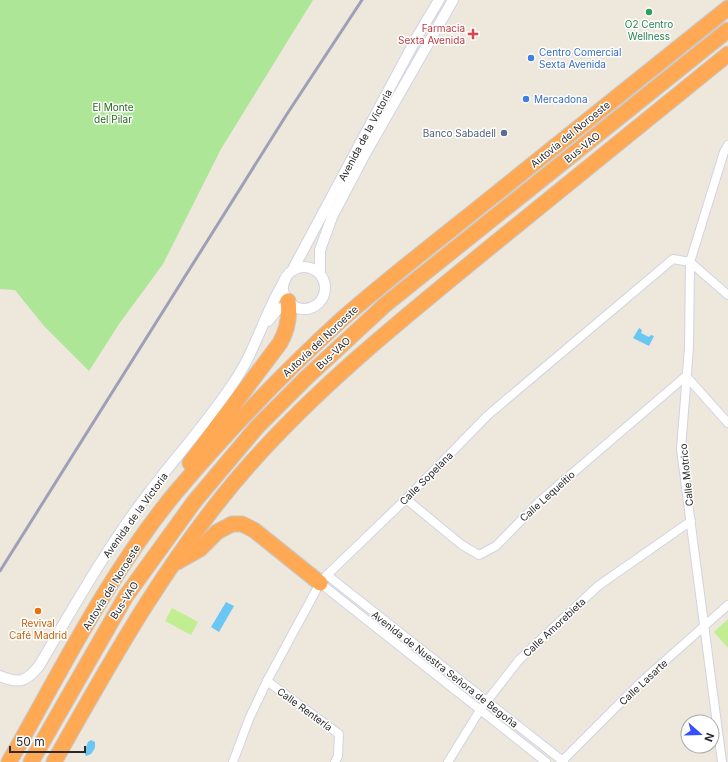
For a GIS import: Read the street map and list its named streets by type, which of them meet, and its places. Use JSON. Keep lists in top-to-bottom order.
{
  "streets": {
    "highway": ["Autovía del Noroeste", "Bus-VAO"],
    "street": [
      "Avenida de la Victoria",
      "Calle Motrico",
      "Calle Sopelana",
      "Calle Lequeitio",
      "Calle Amorebieta",
      "Avenida de Nuestra Señora de Begoña",
      "Calle Lasarte",
      "Calle Rentería"
    ]
  },
  "crossings": [
    ["Calle Motrico", "Calle Sopelana"],
    ["Calle Motrico", "Calle Lequeitio"],
    ["Calle Motrico", "Calle Amorebieta"],
    ["Calle Motrico", "Calle Lasarte"],
    ["Calle Sopelana", "Calle Lequeitio"],
    ["Calle Sopelana", "Avenida de Nuestra Señora de Begoña"],
    ["Calle Sopelana", "Calle Rentería"],
    ["Calle Amorebieta", "Avenida de Nuestra Señora de Begoña"],
    ["Avenida de Nuestra Señora de Begoña", "Calle Lasarte"]
  ],
  "parks": ["El Monte del Pilar"],
  "places": {
    "other": [
      "O2 Centro Wellness",
      "Centro Comercial Sexta Avenida",
      "Mercadona",
      "Banco Sabadell",
      "Revival Café Madrid"
    ],
    "health": ["Farmacia Sexta Avenida"]
  },
  "scale_bar": "50 m",
  "north": "right"
}
